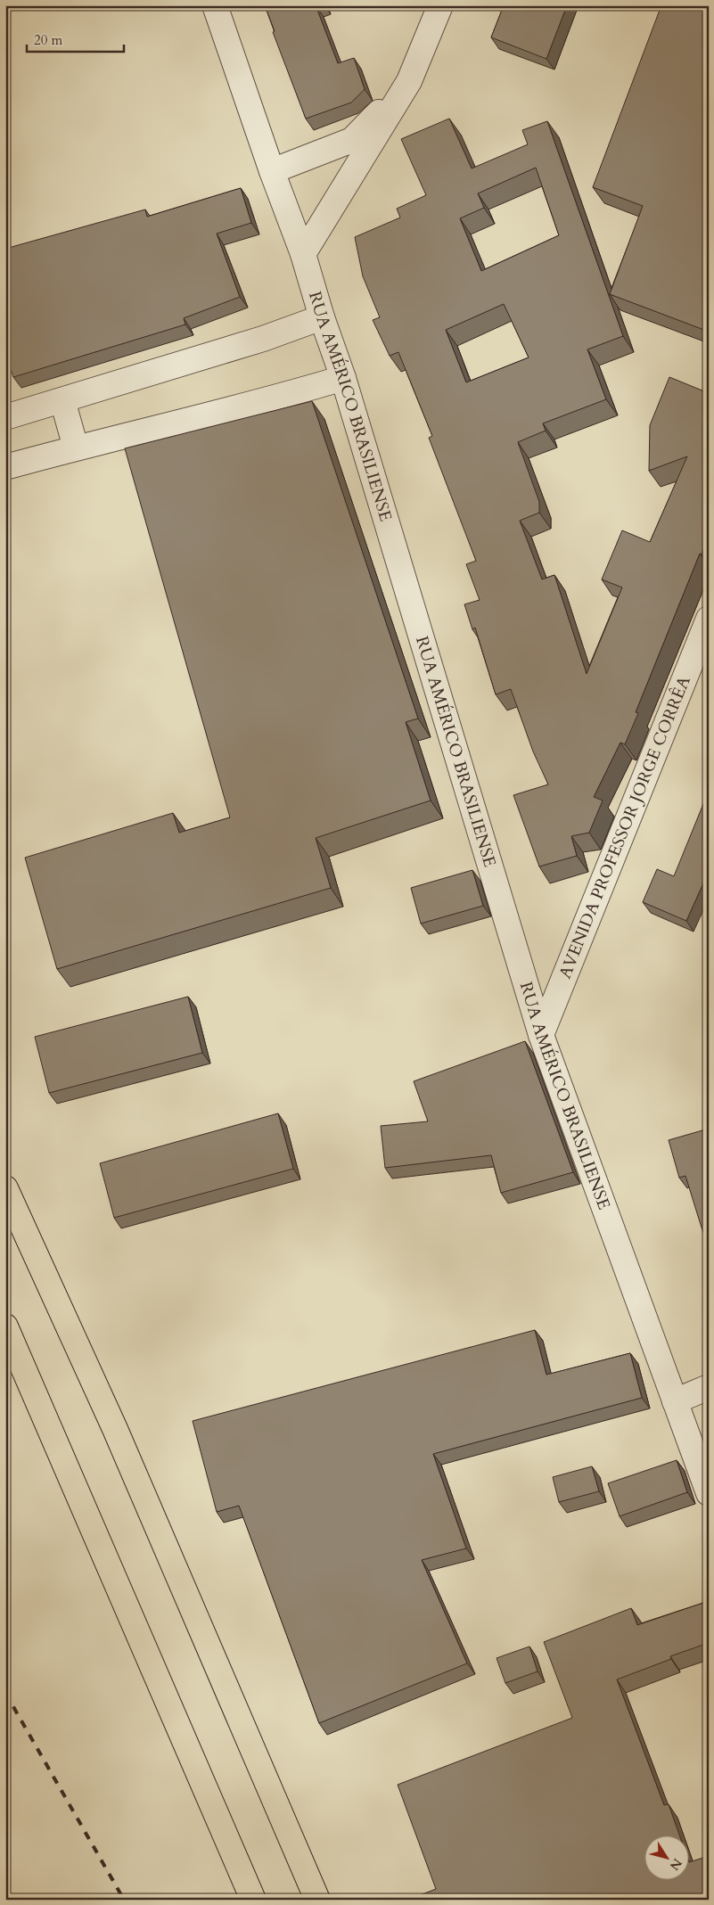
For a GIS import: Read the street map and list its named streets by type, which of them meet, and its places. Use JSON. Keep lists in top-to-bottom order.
{
  "streets": {
    "street": ["RUA AMÉRICO BRASILIENSE", "AVENIDA PROFESSOR JORGE CORRÊA"]
  },
  "crossings": [
    ["RUA AMÉRICO BRASILIENSE", "AVENIDA PROFESSOR JORGE CORRÊA"]
  ],
  "scale_bar": "20 m",
  "north": "bottom right"
}
